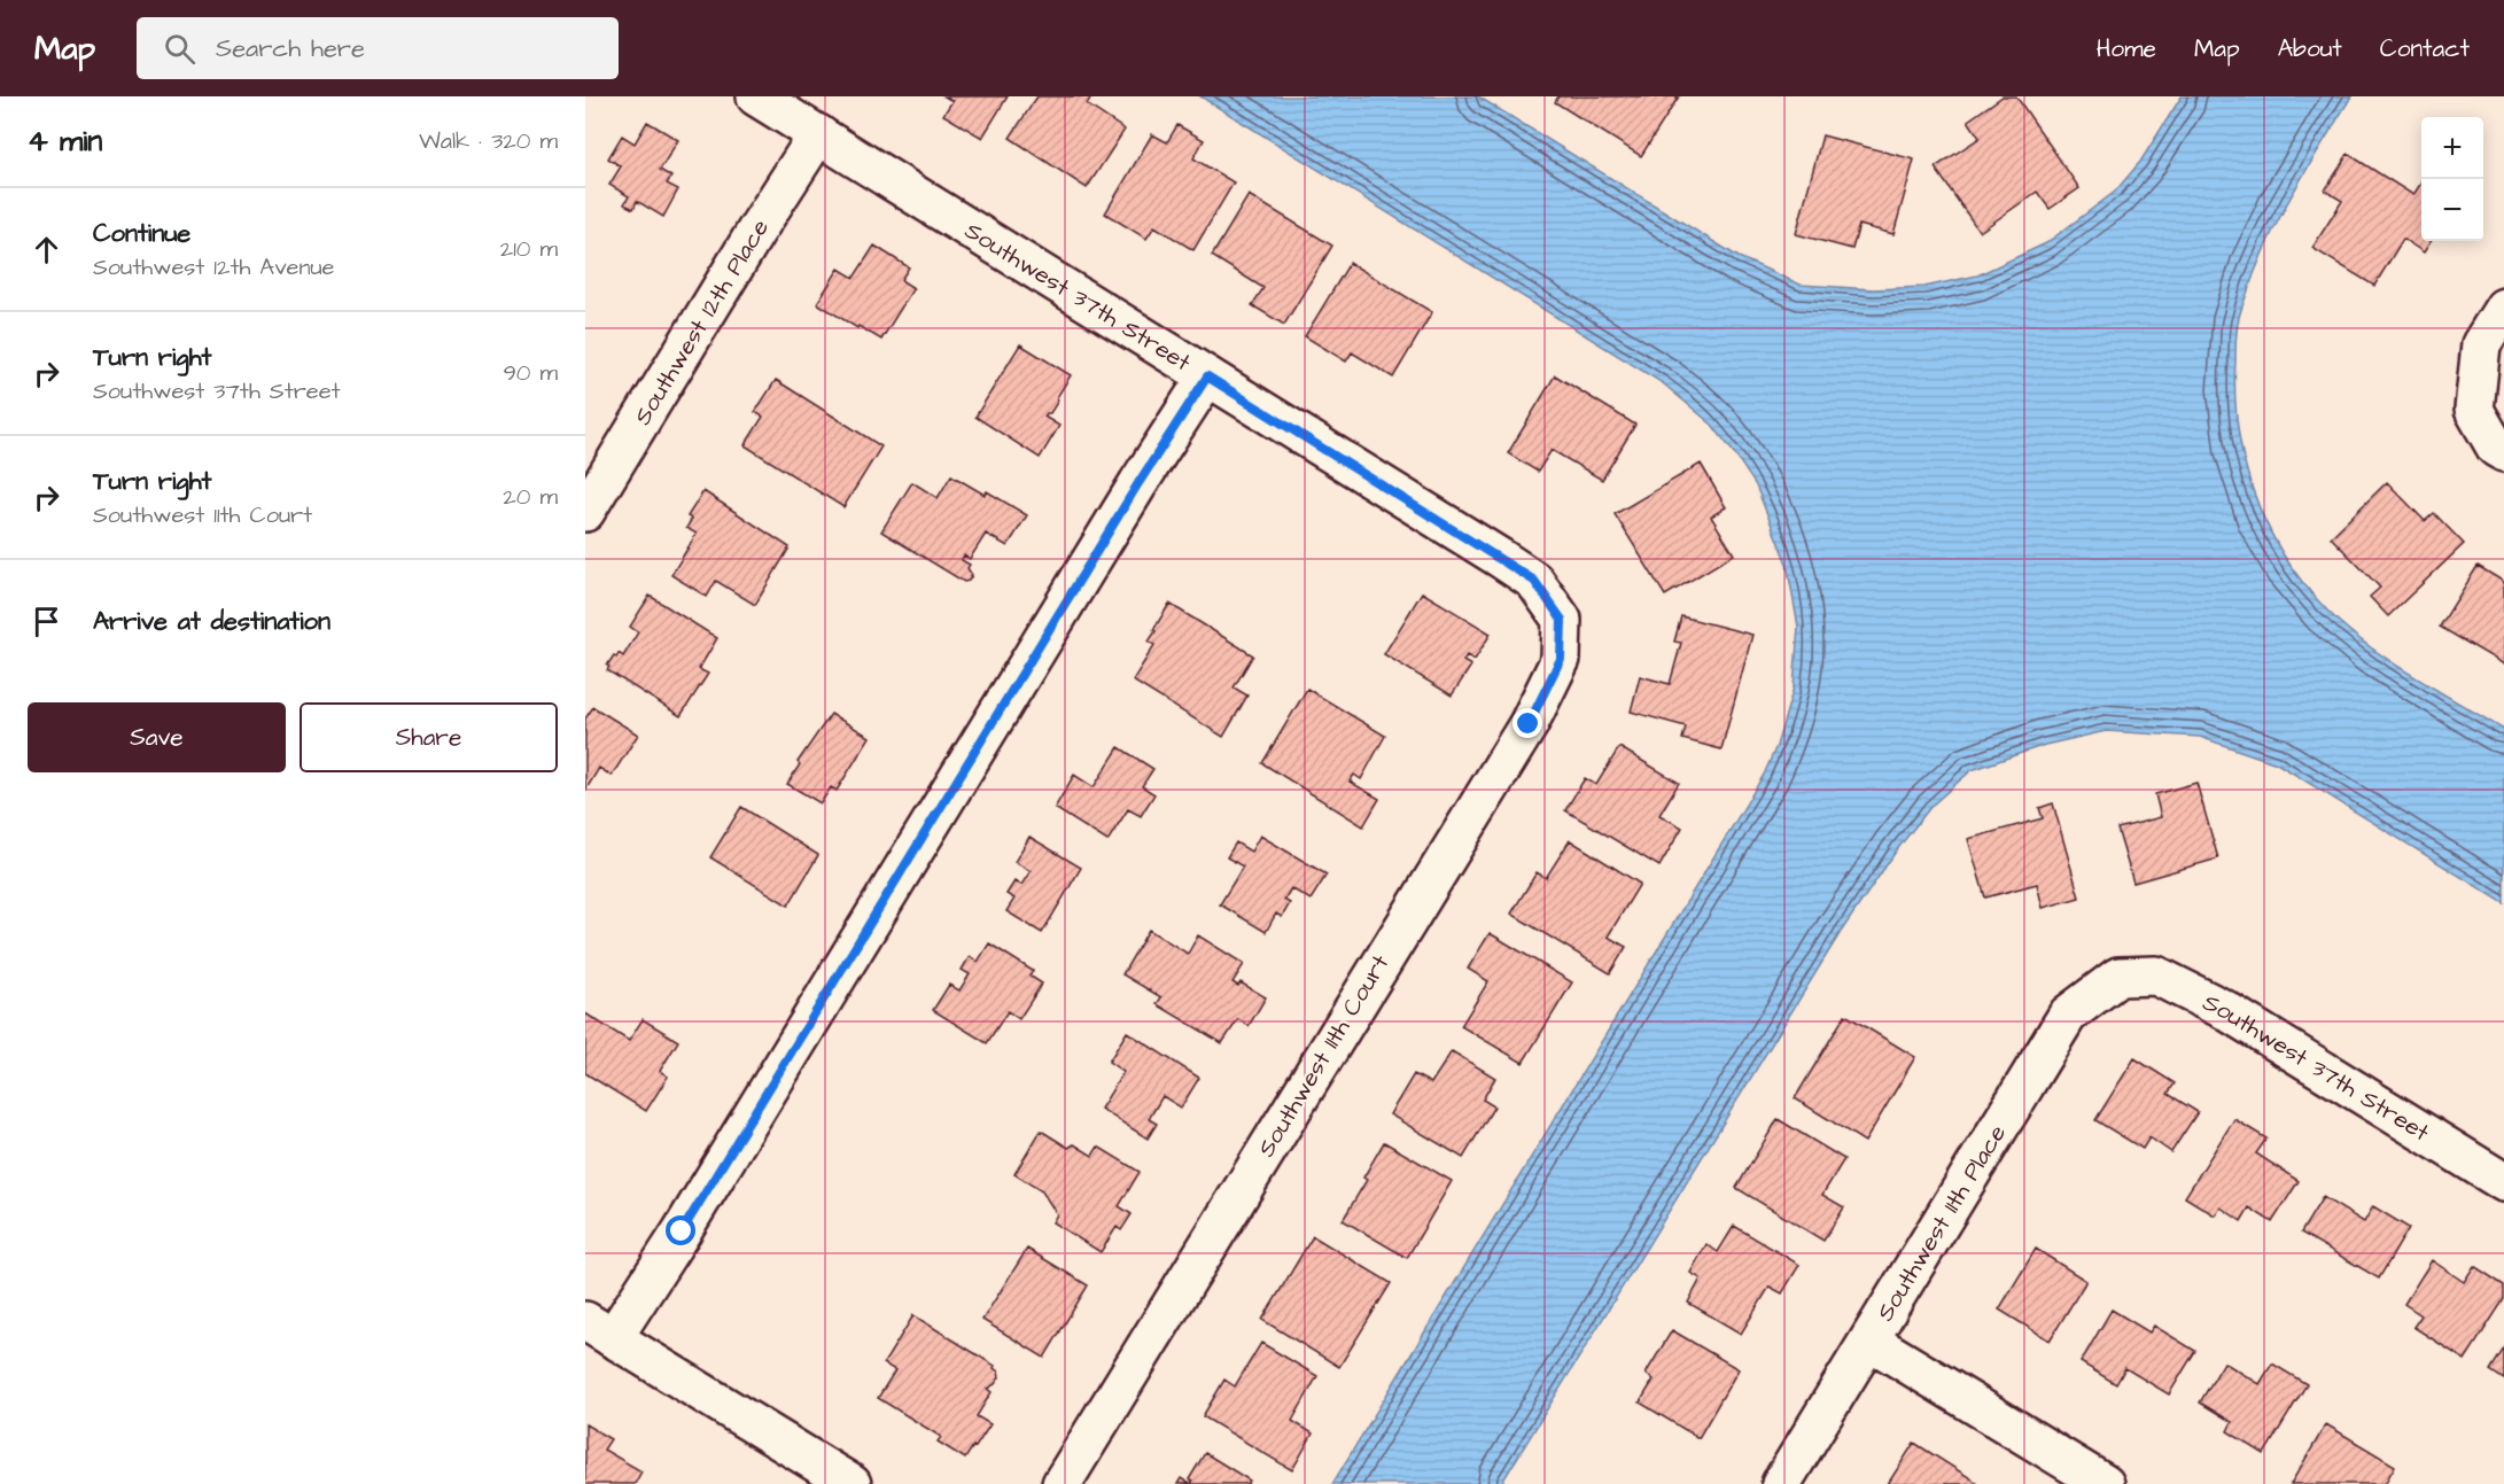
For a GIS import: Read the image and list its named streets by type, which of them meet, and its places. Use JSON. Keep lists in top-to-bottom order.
{
  "streets": {
    "street": [
      "Southwest 37th Street",
      "Southwest 12th Place",
      "Southwest 11th Court",
      "Southwest 11th Place"
    ]
  },
  "crossings": [
    ["Southwest 37th Street", "Southwest 12th Place"],
    ["Southwest 37th Street", "Southwest 11th Court"],
    ["Southwest 37th Street", "Southwest 11th Place"]
  ],
  "page": {
    "header": "Map",
    "search": "Search here",
    "nav": [
      "Home",
      "Map",
      "About",
      "Contact"
    ],
    "heading": ["4 min", "Walk · 320 m"],
    "map_buttons": ["+", "−"],
    "list": [
      ["Continue", "Southwest 12th Avenue", "210 m"],
      ["Turn right", "Southwest 37th Street", "90 m"],
      ["Turn right", "Southwest 11th Court", "20 m"],
      "Arrive at destination"
    ],
    "buttons": ["Save", "Share"]
  }
}
